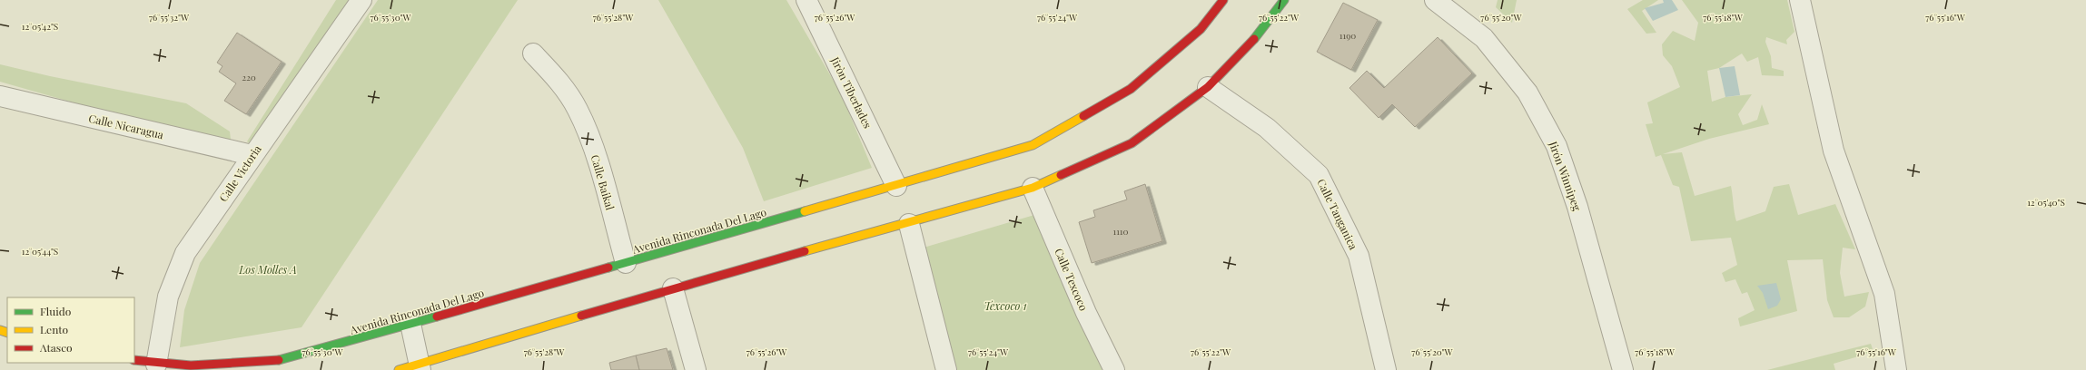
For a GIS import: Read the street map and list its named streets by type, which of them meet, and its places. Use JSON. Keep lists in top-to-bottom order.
{
  "streets": {
    "street": [
      "Jiròn Tiberlades",
      "Calle Nicaragua",
      "Calle Victoria",
      "Jirón Winnipeg",
      "Calle Baikal",
      "Calle Tanganica",
      "Avenida Rinconada Del Lago",
      "Calle Texcoco"
    ]
  },
  "crossings": [
    ["Jiròn Tiberlades", "Avenida Rinconada Del Lago"],
    ["Calle Nicaragua", "Calle Victoria"],
    ["Calle Victoria", "Avenida Rinconada Del Lago"],
    ["Calle Baikal", "Avenida Rinconada Del Lago"]
  ],
  "parks": ["Los Molles A", "Texcoco 1"],
  "house_numbers": ["1190", "220", "1110"],
  "legend": ["Fluido", "Lento", "Atasco"],
  "coordinates": [
    "76°55'32\"W",
    "76°55'30\"W",
    "76°55'28\"W",
    "76°55'26\"W",
    "76°55'24\"W",
    "76°55'22\"W",
    "76°55'20\"W",
    "76°55'18\"W",
    "76°55'16\"W",
    "12°05'42\"S",
    "12°05'40\"S",
    "12°05'44\"S"
  ]
}
